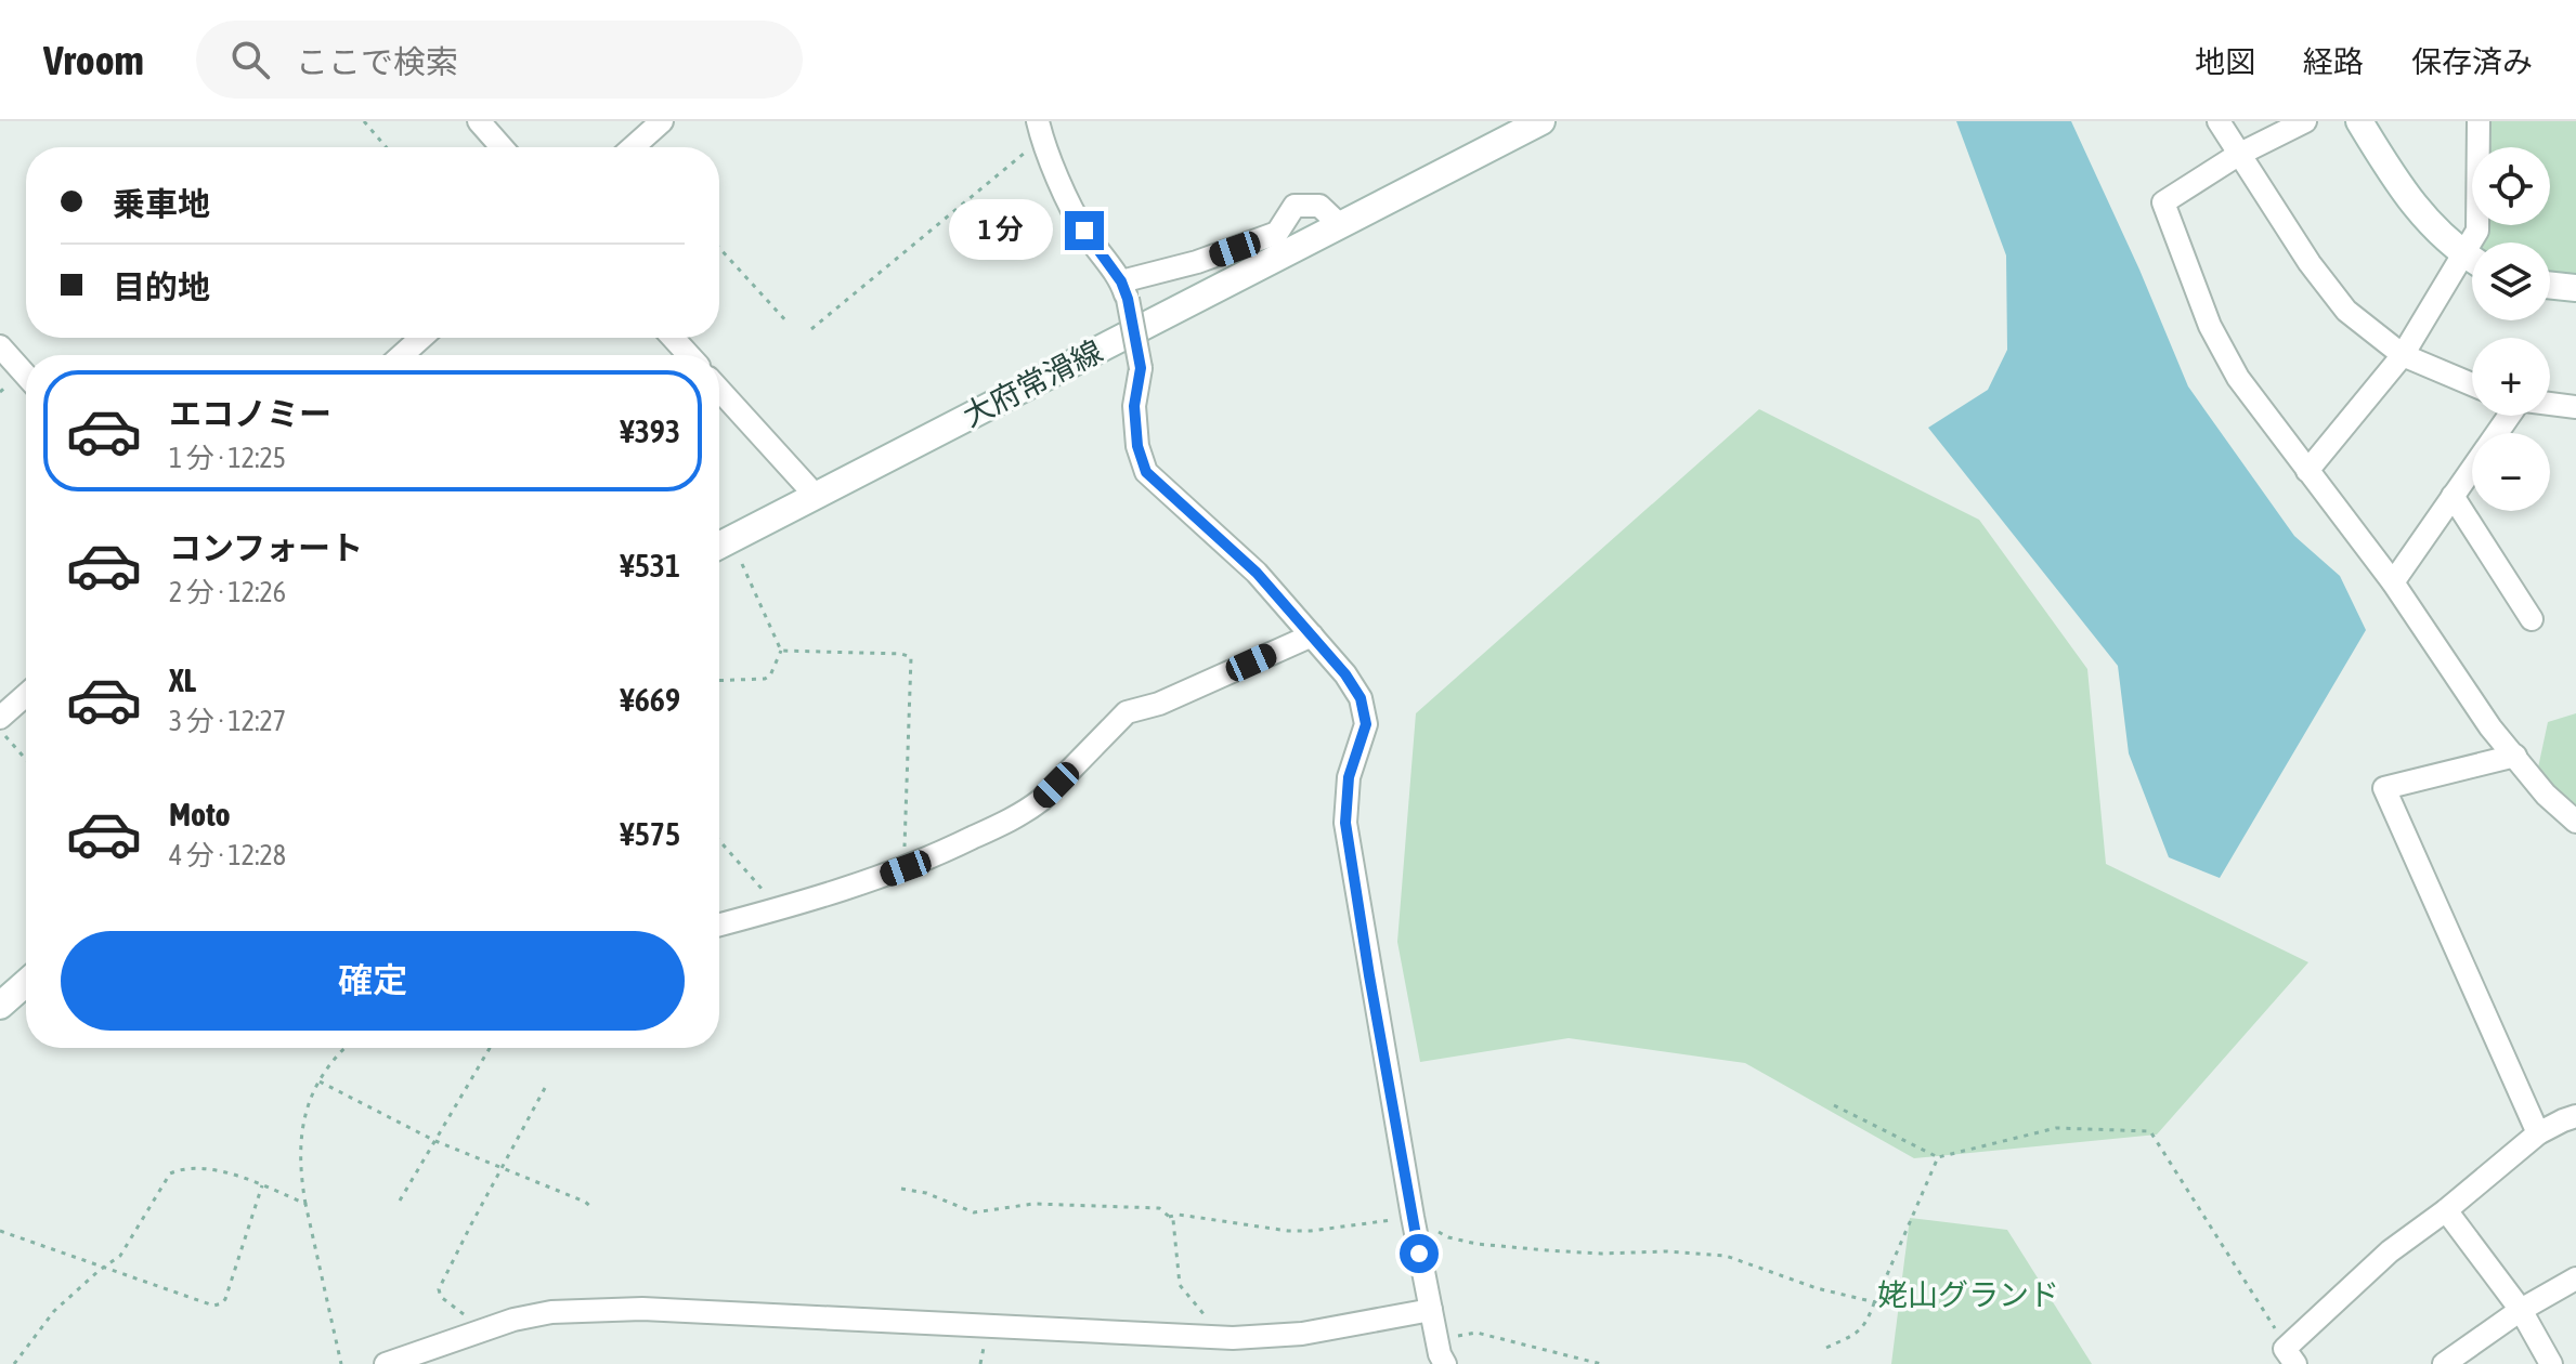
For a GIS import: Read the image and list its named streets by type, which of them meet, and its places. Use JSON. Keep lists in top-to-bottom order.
{
  "streets": {
    "main road": ["大府常滑線"]
  },
  "parks": ["姥山グランド"],
  "page": {
    "header": "Vroom",
    "search": "ここで検索",
    "nav": ["地図", "経路", "保存済み"],
    "map_buttons": ["+", "−"],
    "banner": ["乗車地", "目的地"],
    "bubble": "1 分",
    "list": [
      {
        "name": "エコノミー",
        "note": "1 分 · 12:25",
        "value": "¥393"
      },
      {
        "name": "コンフォート",
        "note": "2 分 · 12:26",
        "value": "¥531"
      },
      {
        "name": "XL",
        "note": "3 分 · 12:27",
        "value": "¥669"
      },
      {
        "name": "Moto",
        "note": "4 分 · 12:28",
        "value": "¥575"
      }
    ],
    "buttons": "確定"
  }
}
